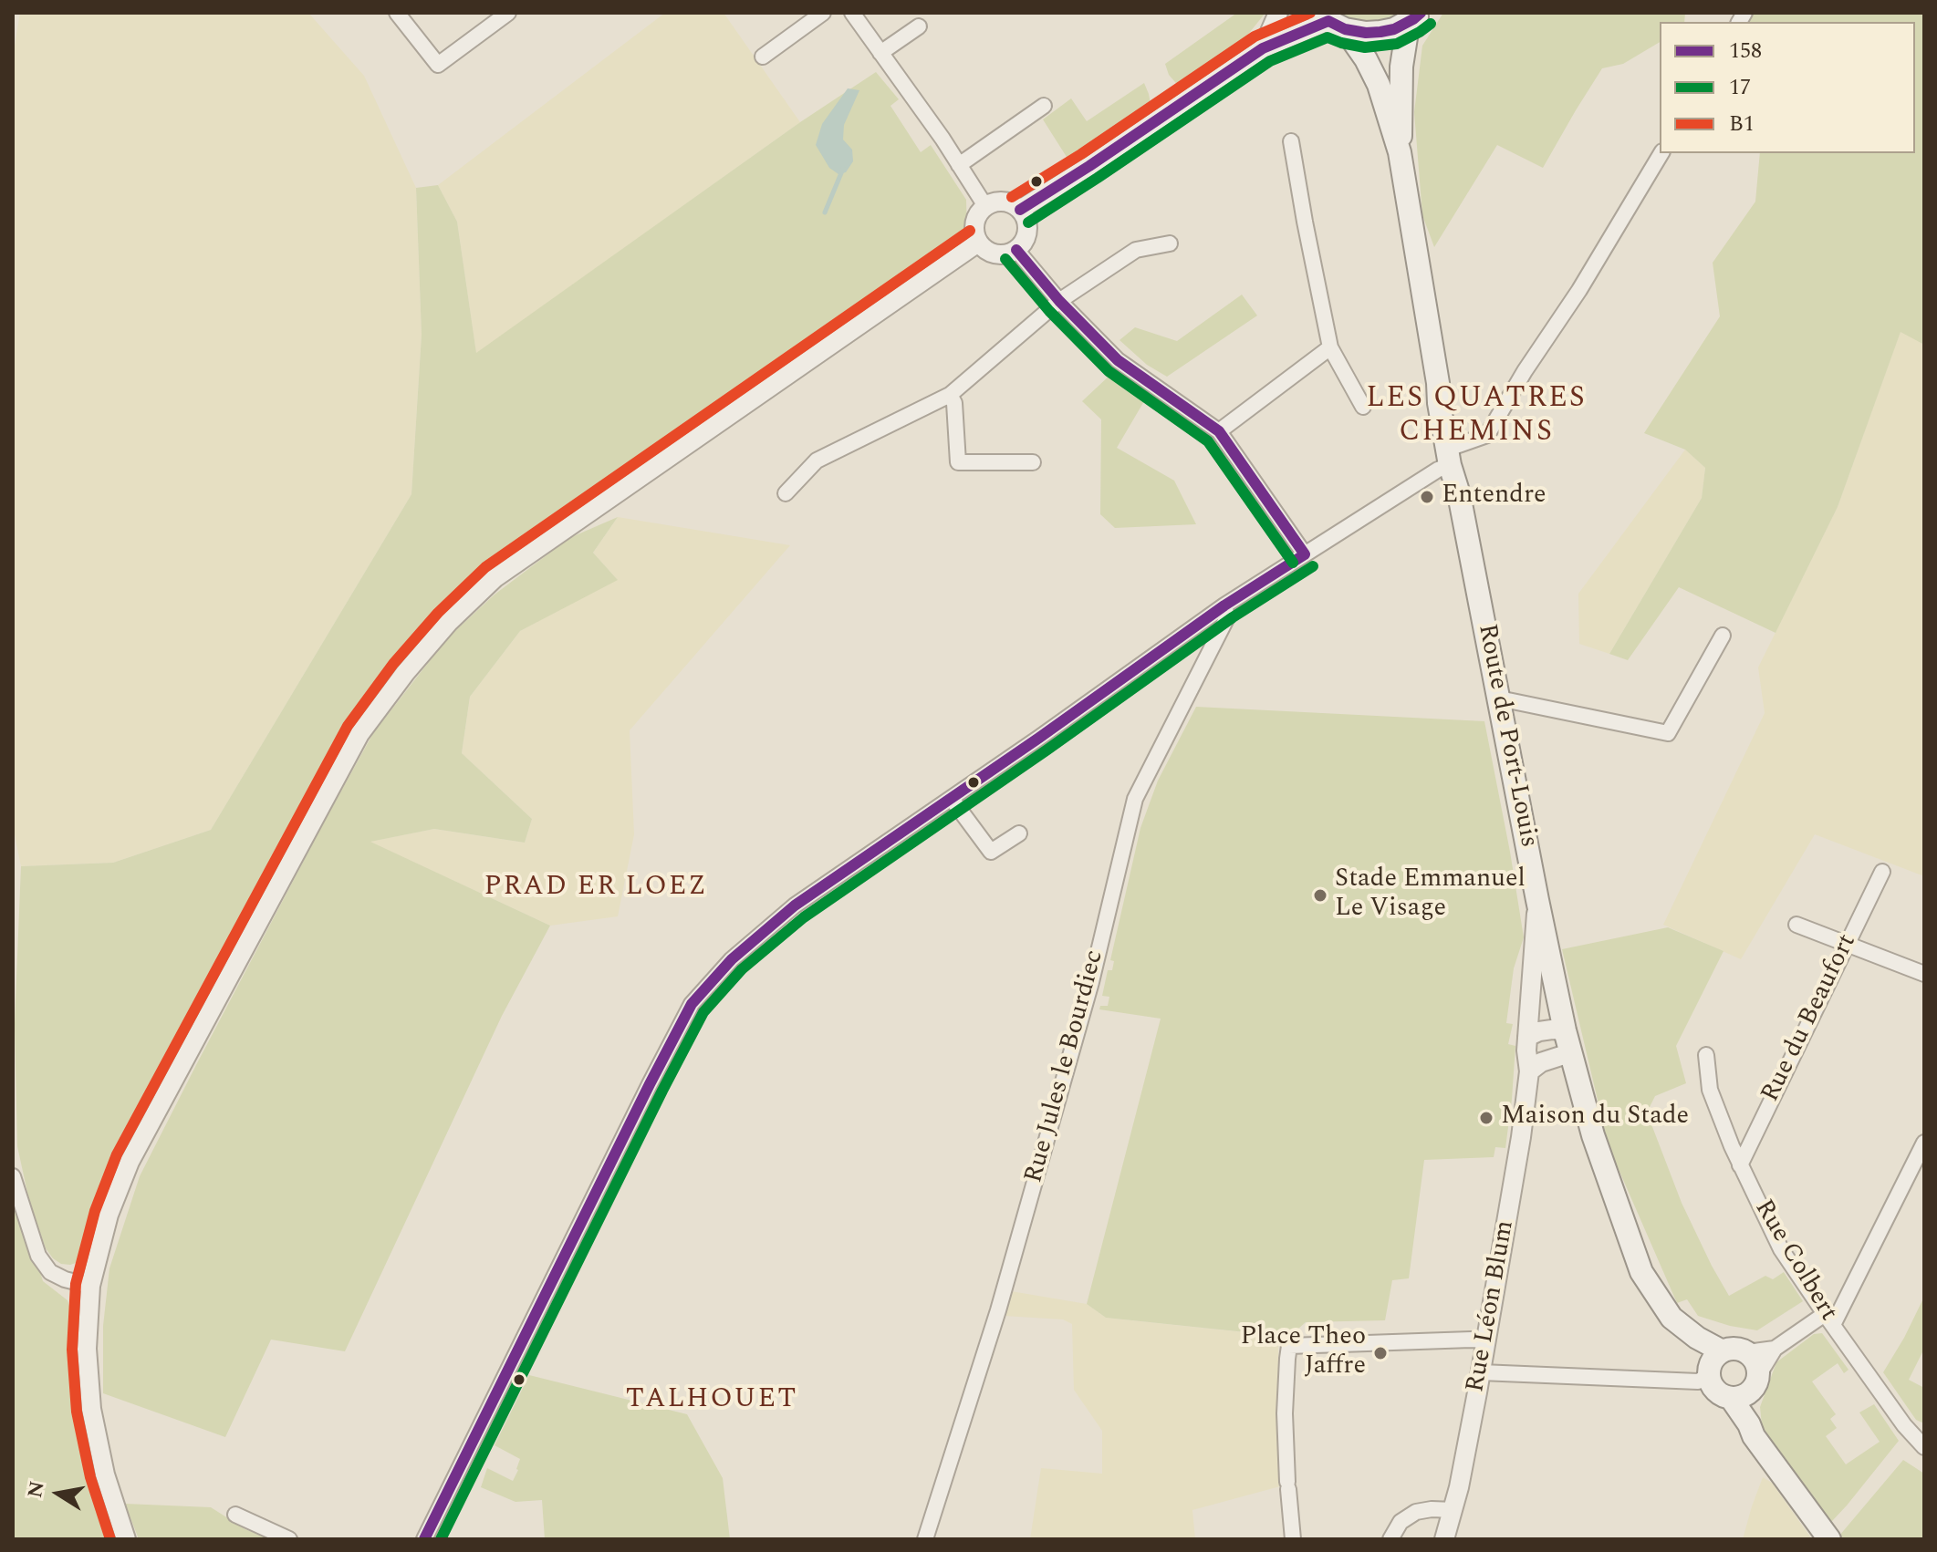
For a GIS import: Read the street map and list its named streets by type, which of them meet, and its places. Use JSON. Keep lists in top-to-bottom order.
{
  "streets": {
    "main road": ["Route de Port-Louis"],
    "street": [
      "Rue du Beaufort",
      "Rue Jules le Bourdiec",
      "Rue Colbert",
      "Rue Léon Blum"
    ]
  },
  "crossings": [
    ["Route de Port-Louis", "Rue Léon Blum"],
    ["Rue du Beaufort", "Rue Colbert"]
  ],
  "districts": ["LES QUATRES CHEMINS", "PRAD ER LOEZ", "TALHOUET"],
  "places": [
    "Entendre",
    "Stade Emmanuel Le Visage",
    "Maison du Stade",
    "Place Theo Jaffre"
  ],
  "lines": ["transit line 158", "transit line B1", "transit line 17"],
  "legend": ["158", "17", "B1"],
  "north": "left"
}
